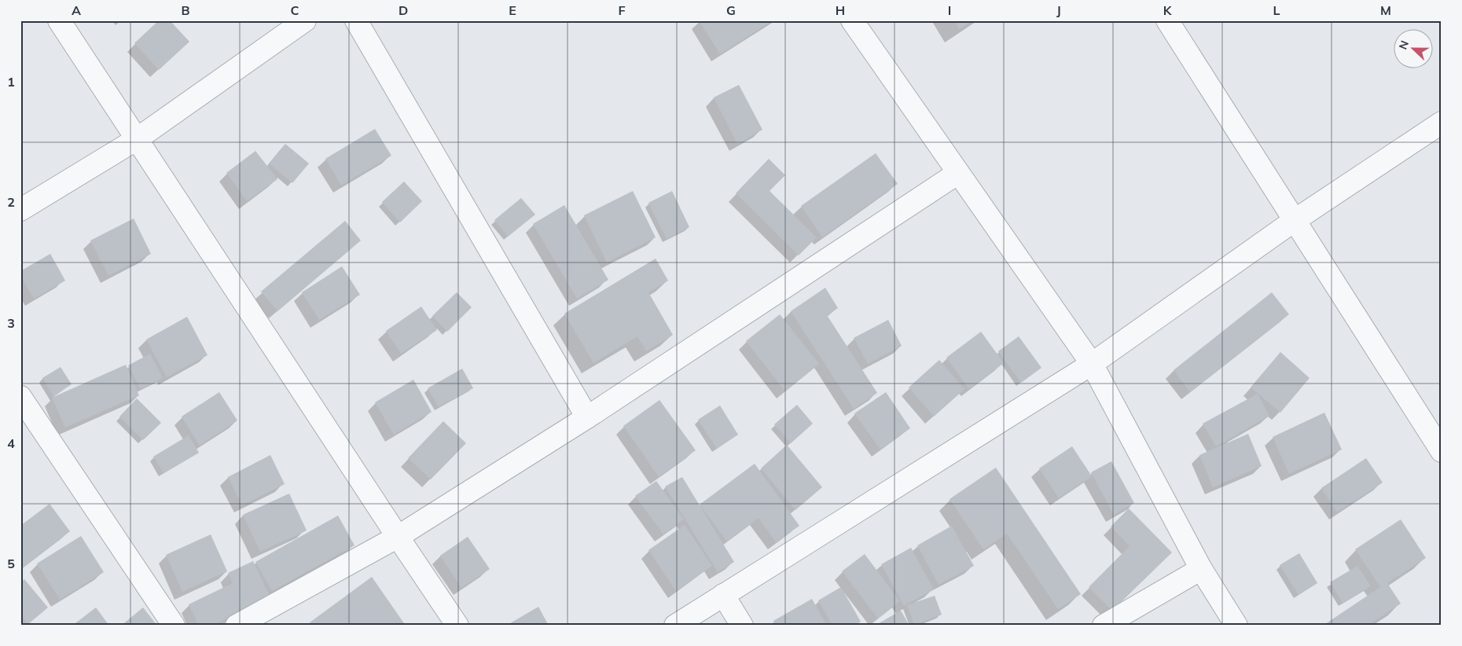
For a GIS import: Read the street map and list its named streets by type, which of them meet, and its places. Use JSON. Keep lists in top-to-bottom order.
{
  "north": "left",
  "grid": {
    "columns": [
      "A",
      "B",
      "C",
      "D",
      "E",
      "F",
      "G",
      "H",
      "I",
      "J",
      "K",
      "L",
      "M"
    ],
    "rows": [
      "1",
      "2",
      "3",
      "4",
      "5"
    ]
  }
}
